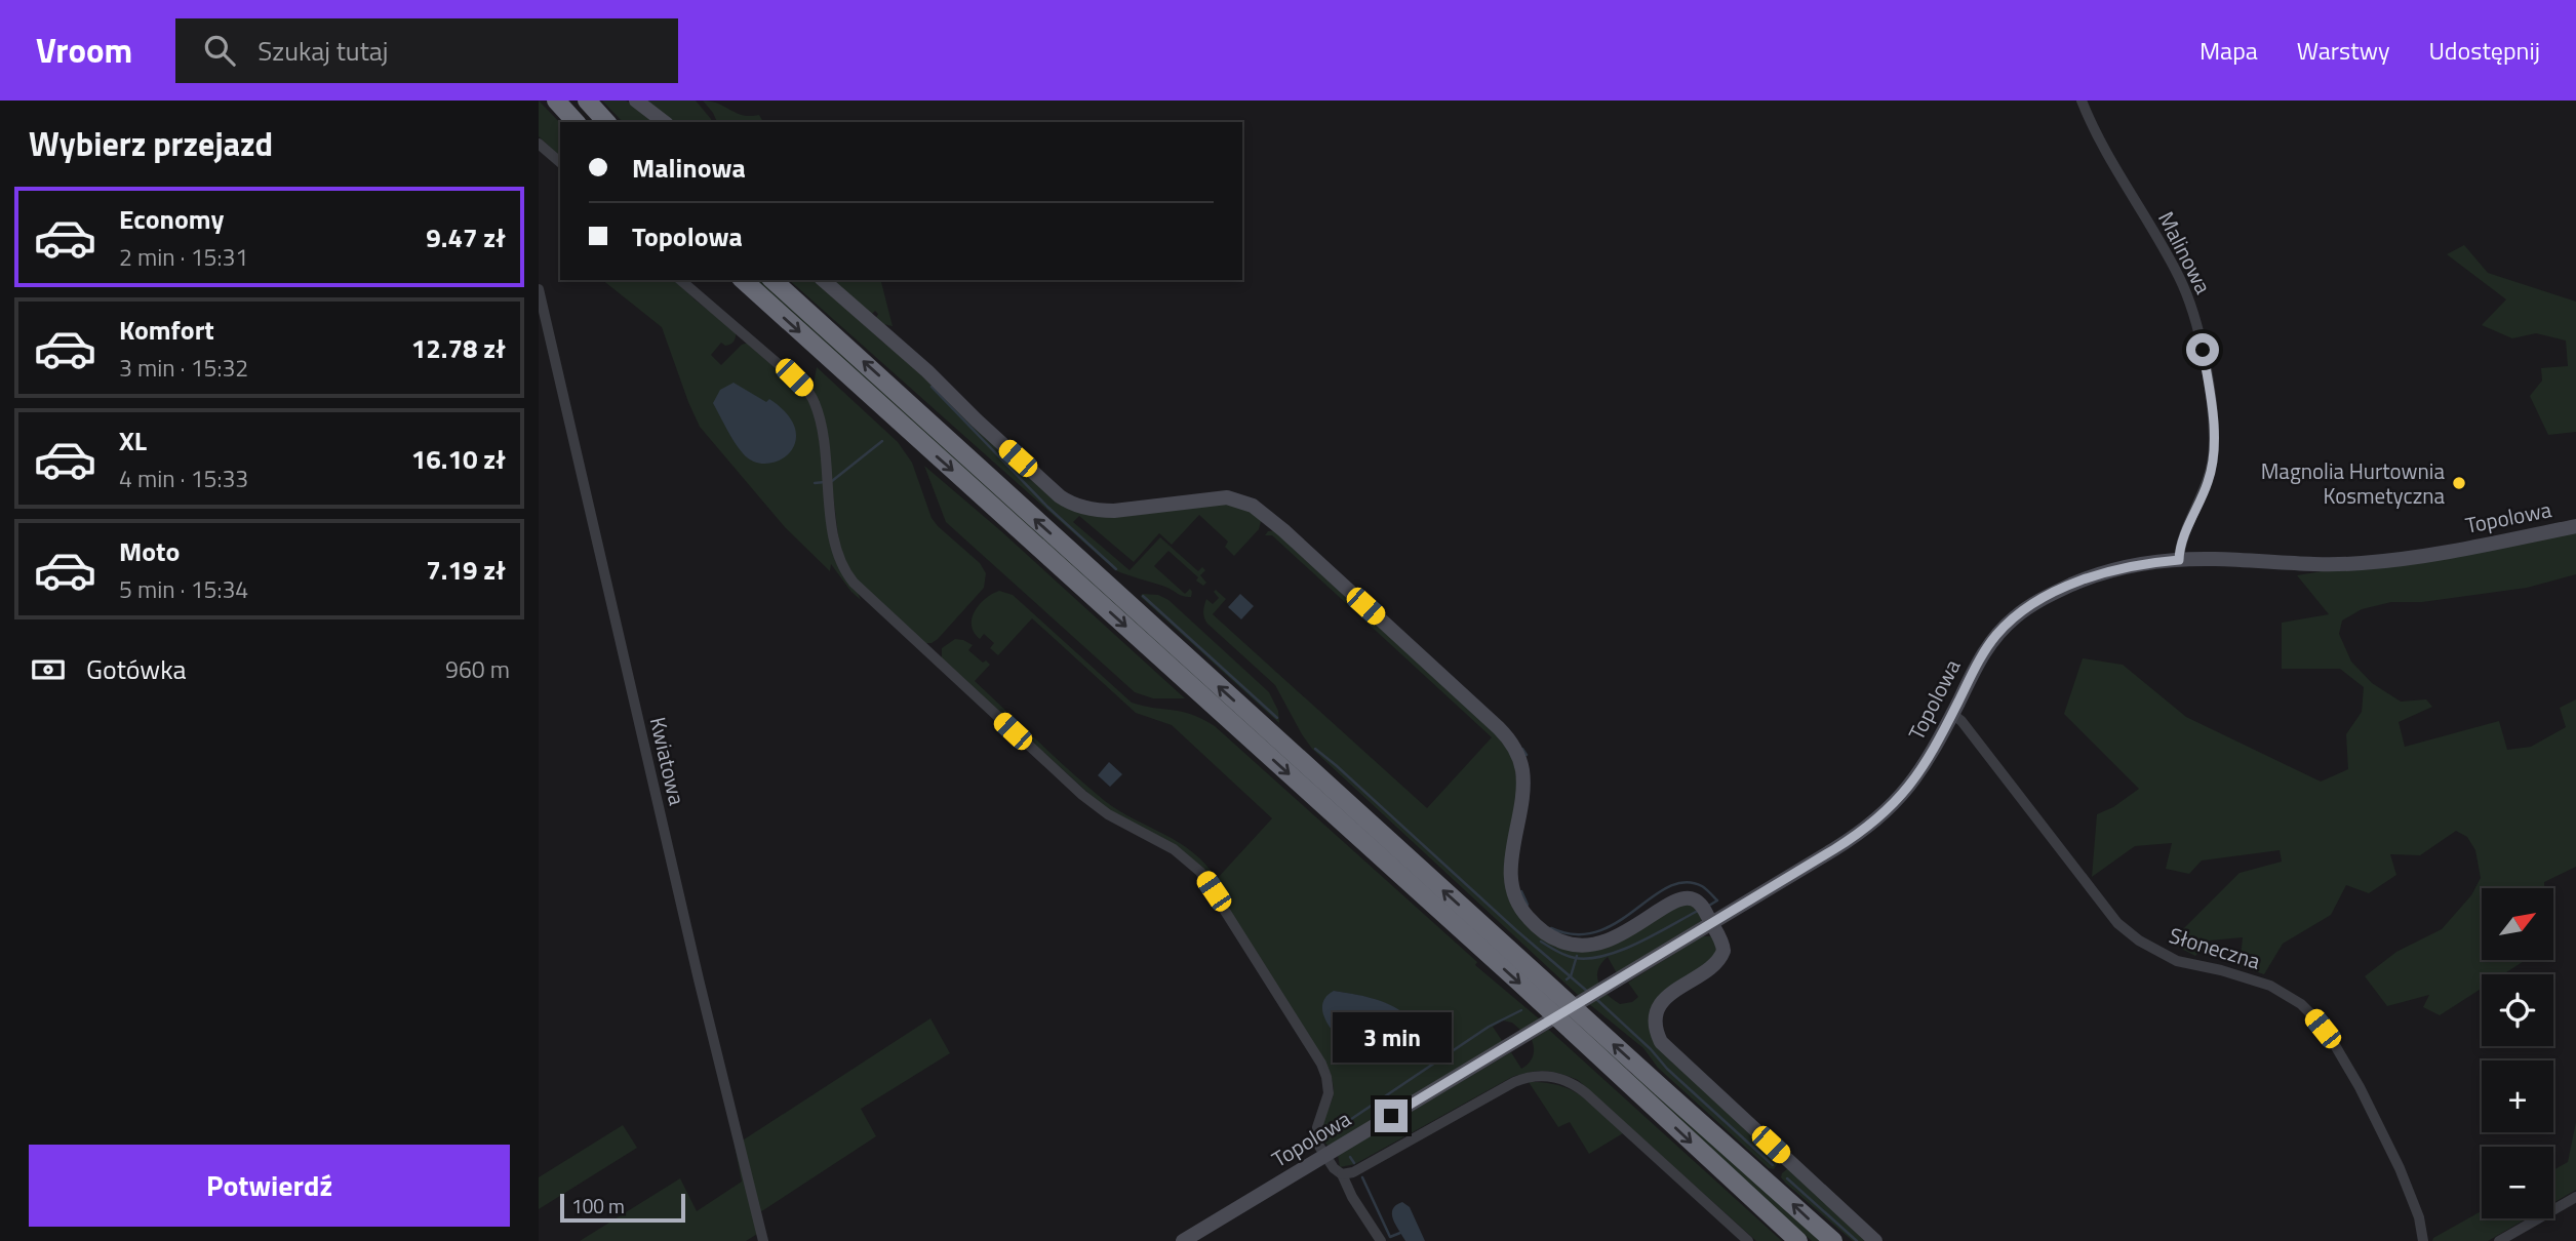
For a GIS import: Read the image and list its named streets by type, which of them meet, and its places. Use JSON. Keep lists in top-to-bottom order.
{
  "streets": {
    "street": [
      "Malinowa",
      "Topolowa",
      "Kwiatowa",
      "Słoneczna"
    ]
  },
  "crossings": [
    ["Malinowa", "Topolowa"],
    ["Topolowa", "Słoneczna"]
  ],
  "places": ["Magnolia Hurtownia Kosmetyczna"],
  "scale_bar": "100 m",
  "north": "top right",
  "page": {
    "header": "Vroom",
    "search": "Szukaj tutaj",
    "nav": ["Mapa", "Warstwy", "Udostępnij"],
    "heading": "Wybierz przejazd",
    "banner": ["Malinowa", "Topolowa"],
    "list": [
      {
        "name": "Economy",
        "note": "2 min · 15:31",
        "value": "9.47 zł"
      },
      {
        "name": "Komfort",
        "note": "3 min · 15:32",
        "value": "12.78 zł"
      },
      {
        "name": "XL",
        "note": "4 min · 15:33",
        "value": "16.10 zł"
      },
      {
        "name": "Moto",
        "note": "5 min · 15:34",
        "value": "7.19 zł"
      }
    ],
    "pay": ["Gotówka", "960 m"],
    "map_buttons": ["+", "−"],
    "bubble": "3 min",
    "buttons": "Potwierdź",
    "scale": "100 m"
  }
}
